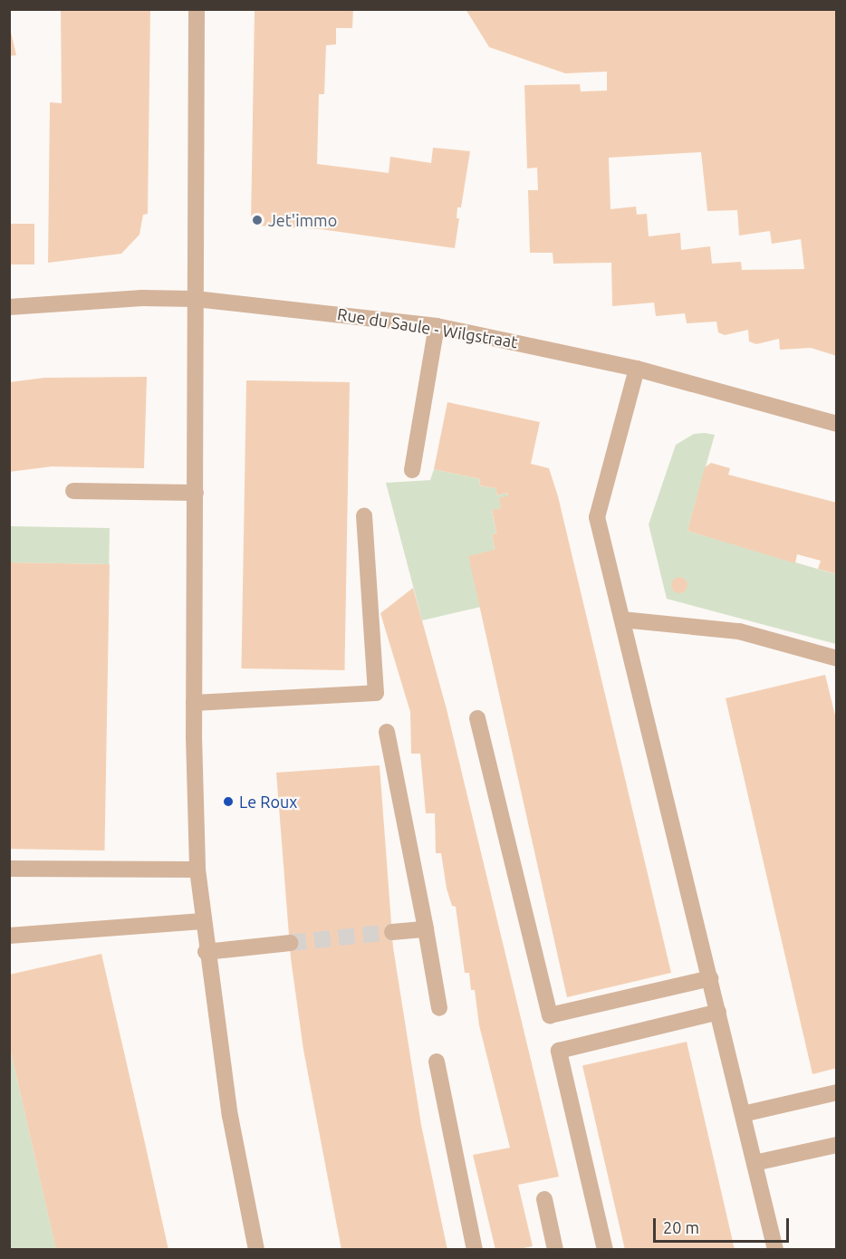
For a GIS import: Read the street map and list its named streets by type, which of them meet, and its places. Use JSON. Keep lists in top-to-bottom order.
{
  "streets": {
    "street": ["Rue du Saule - Wilgstraat"]
  },
  "places": ["Jet'immo", "Le Roux"],
  "scale_bar": "20 m"
}
